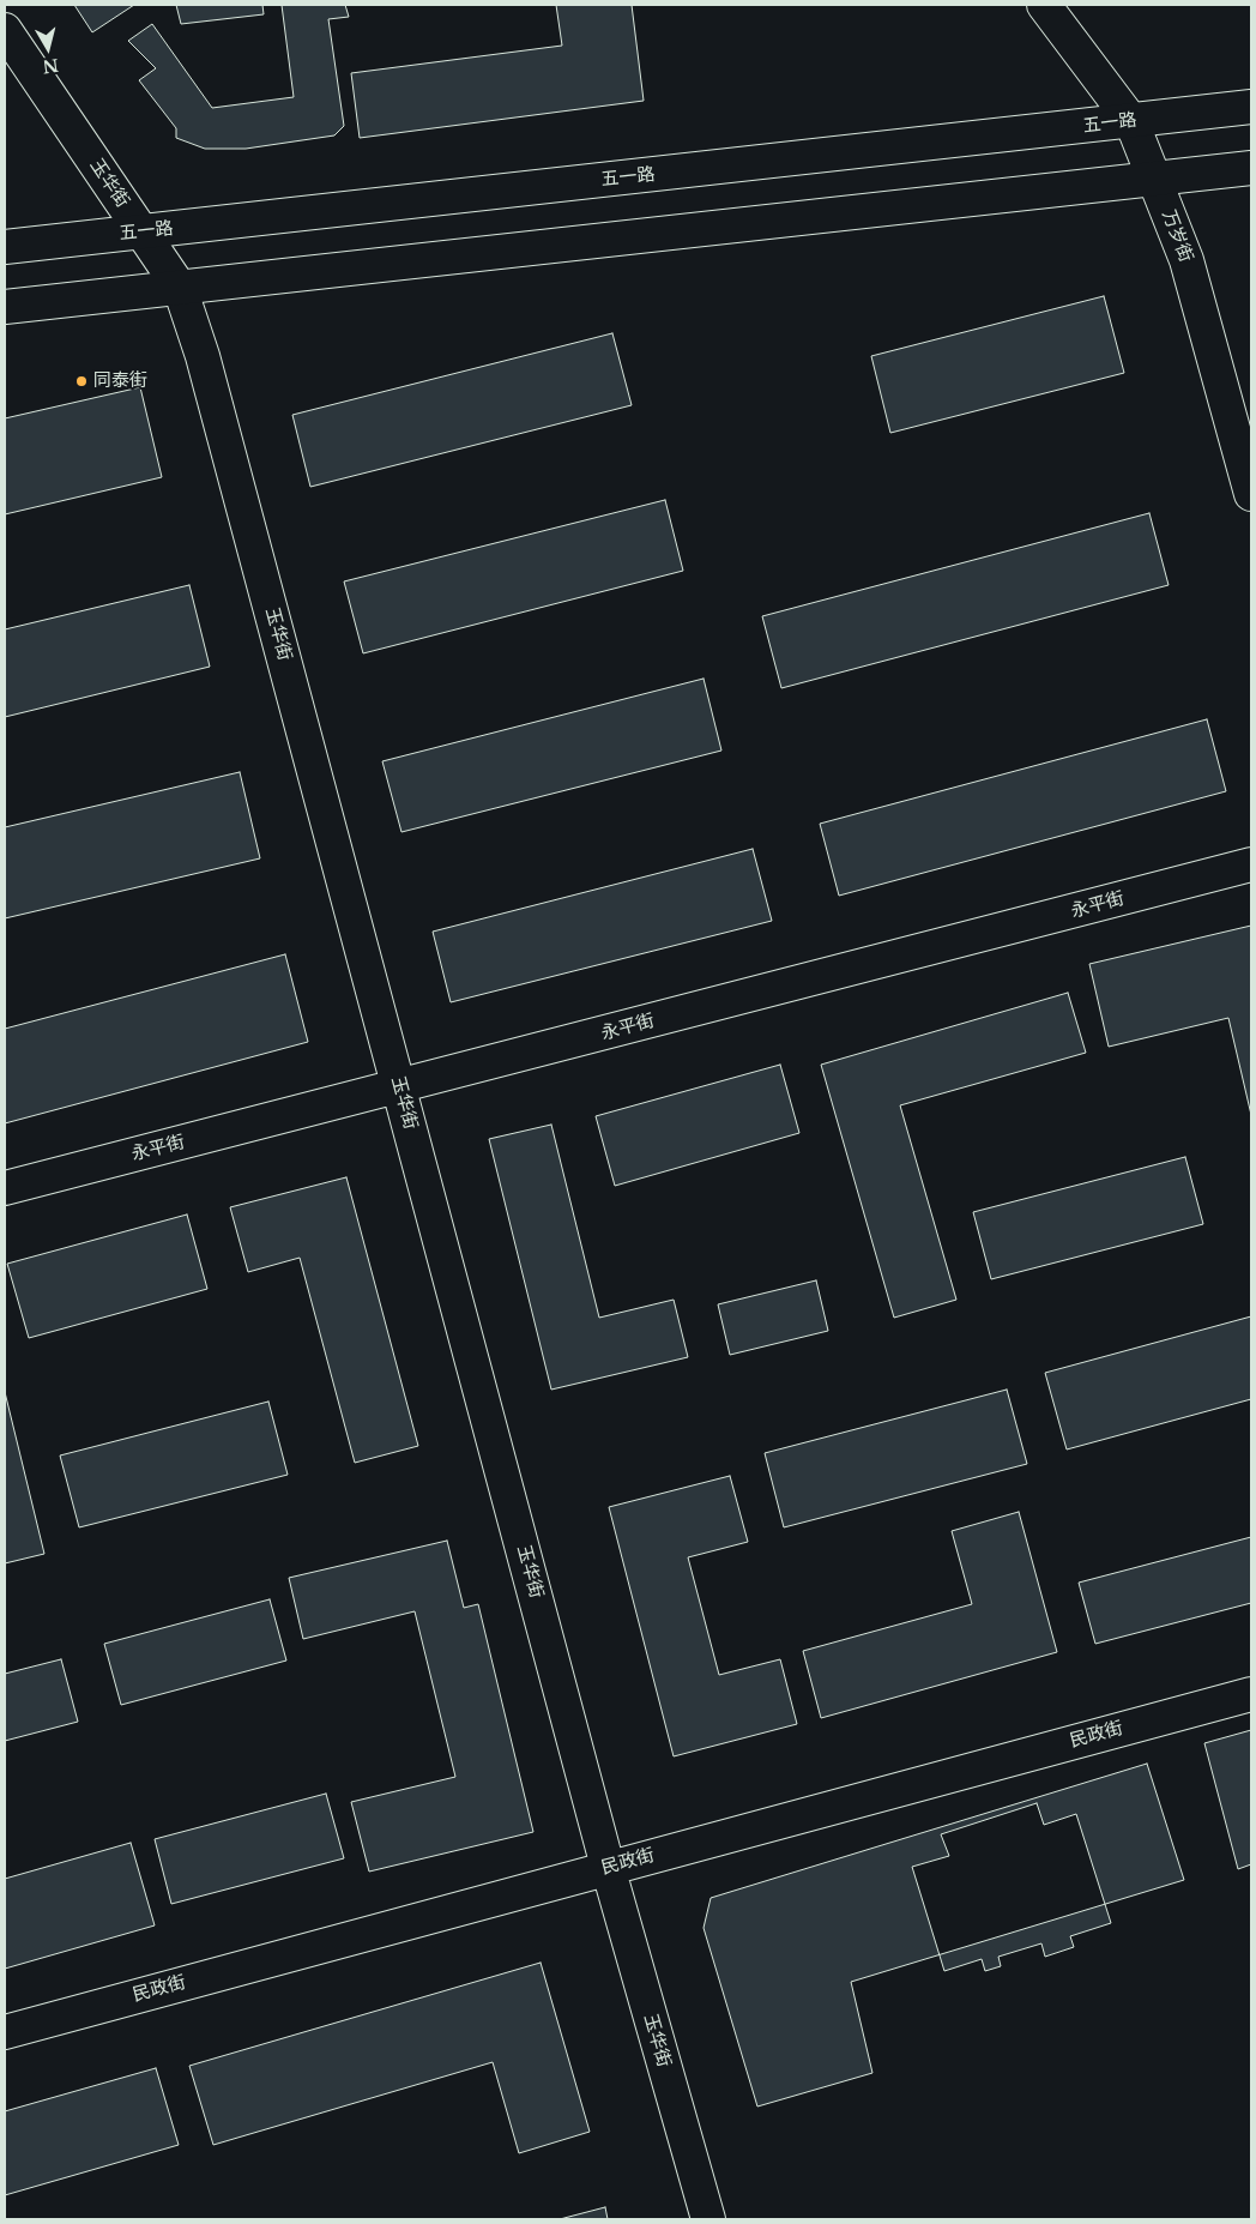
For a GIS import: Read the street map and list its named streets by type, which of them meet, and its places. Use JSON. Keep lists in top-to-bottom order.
{
  "streets": {
    "street": [
      "五一路",
      "玉华街",
      "万岁街",
      "永平街",
      "民政街"
    ]
  },
  "crossings": [
    ["五一路", "玉华街"],
    ["五一路", "万岁街"],
    ["玉华街", "永平街"],
    ["玉华街", "民政街"]
  ],
  "places": ["同泰街"],
  "north": "bottom"
}
